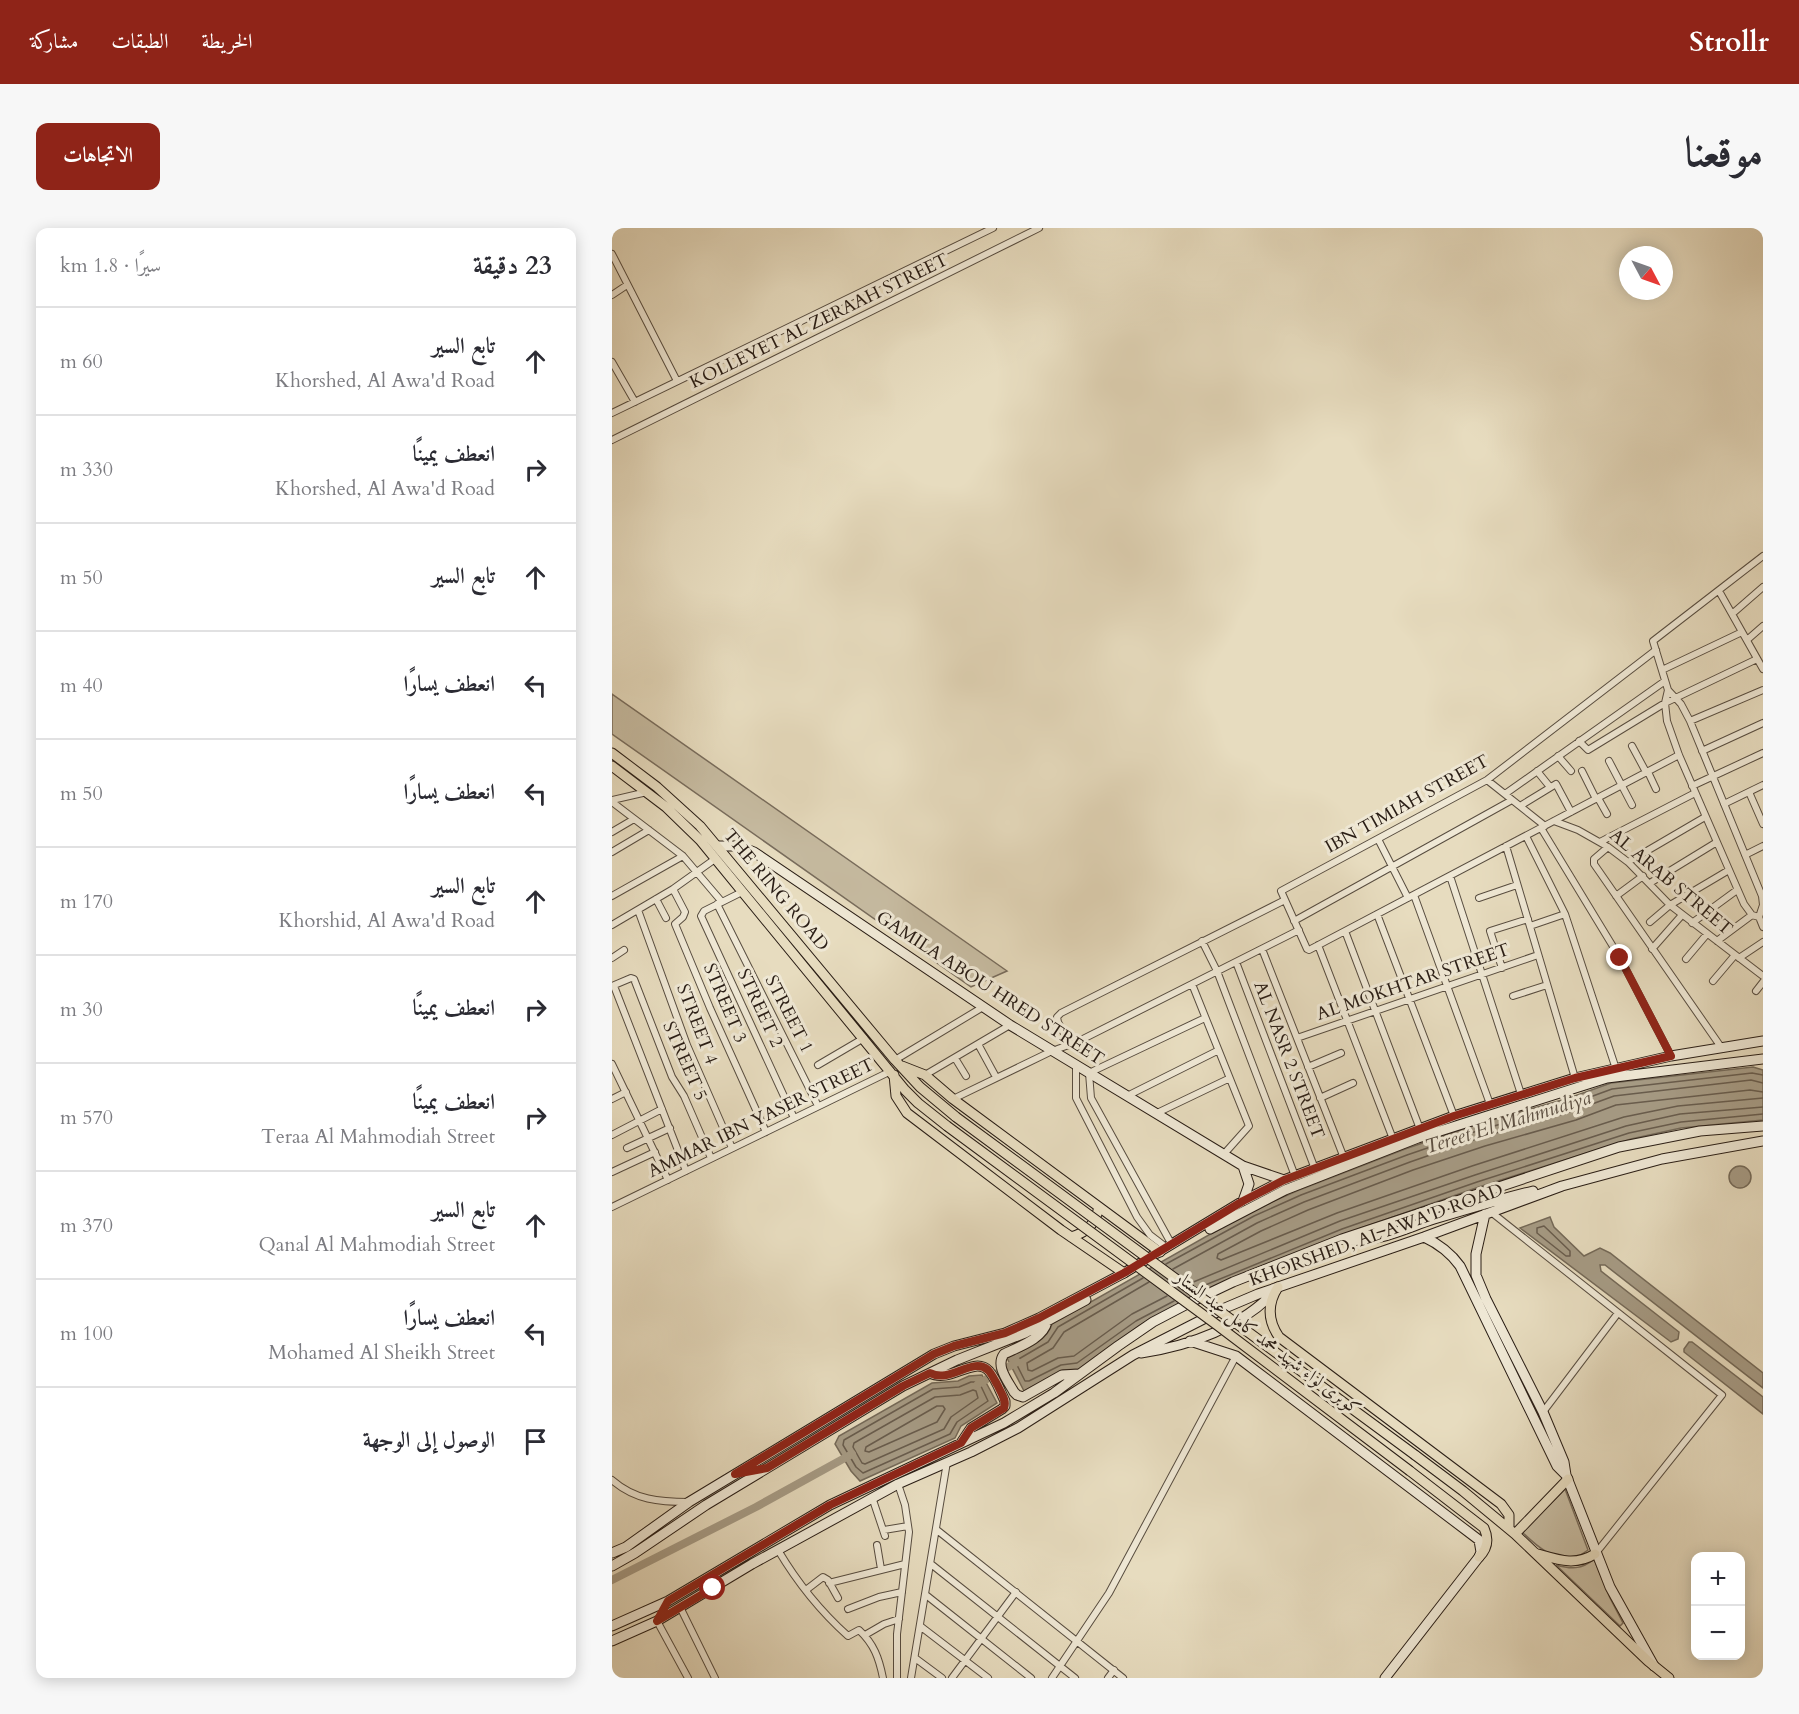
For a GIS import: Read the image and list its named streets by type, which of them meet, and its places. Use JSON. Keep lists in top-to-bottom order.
{
  "streets": {
    "main road": [
      "THE RING ROAD",
      "GAMILA ABOU HRED STREET",
      "KHORSHED, AL AWA'D ROAD",
      "كوبرى لواء شهيد محمد كامل عبد الستار"
    ],
    "street": [
      "KOLLEYET AL ZERAAH STREET",
      "IBN TIMIAH STREET",
      "AL ARAB STREET",
      "AL MOKHTAR STREET",
      "STREET 3",
      "STREET 2",
      "STREET 1",
      "STREET 4",
      "AL NASR 2 STREET",
      "STREET 5",
      "AMMAR IBN YASER STREET"
    ]
  },
  "crossings": [
    ["THE RING ROAD", "GAMILA ABOU HRED STREET"],
    ["THE RING ROAD", "AMMAR IBN YASER STREET"],
    ["THE RING ROAD", "كوبرى لواء شهيد محمد كامل عبد الستار"],
    ["GAMILA ABOU HRED STREET", "AMMAR IBN YASER STREET"],
    ["STREET 3", "AMMAR IBN YASER STREET"],
    ["STREET 2", "STREET 1"],
    ["STREET 2", "AMMAR IBN YASER STREET"],
    ["STREET 1", "AMMAR IBN YASER STREET"],
    ["STREET 4", "AMMAR IBN YASER STREET"],
    ["STREET 5", "AMMAR IBN YASER STREET"],
    ["AMMAR IBN YASER STREET", "كوبرى لواء شهيد محمد كامل عبد الستار"]
  ],
  "water": ["Tereet El Mahmudiya"],
  "north": "bottom right",
  "page": {
    "header": "Strollr",
    "nav": ["الخريطة", "الطبقات", "مشاركة"],
    "title": "موقعنا",
    "buttons": "الاتجاهات",
    "heading": ["23 دقيقة", "سيرًا · 1.8 km"],
    "list": [
      ["تابع السير", "Khorshed, Al Awa'd Road", "60 m"],
      ["انعطف يمينًا", "Khorshed, Al Awa'd Road", "330 m"],
      ["تابع السير", "50 m"],
      ["انعطف يسارًا", "40 m"],
      ["انعطف يسارًا", "50 m"],
      ["تابع السير", "Khorshid, Al Awa'd Road", "170 m"],
      ["انعطف يمينًا", "30 m"],
      ["انعطف يمينًا", "Teraa Al Mahmodiah Street", "570 m"],
      ["تابع السير", "Qanal Al Mahmodiah Street", "370 m"],
      ["انعطف يسارًا", "Mohamed Al Sheikh Street", "100 m"],
      "الوصول إلى الوجهة"
    ],
    "map_buttons": ["+", "−"]
  }
}
